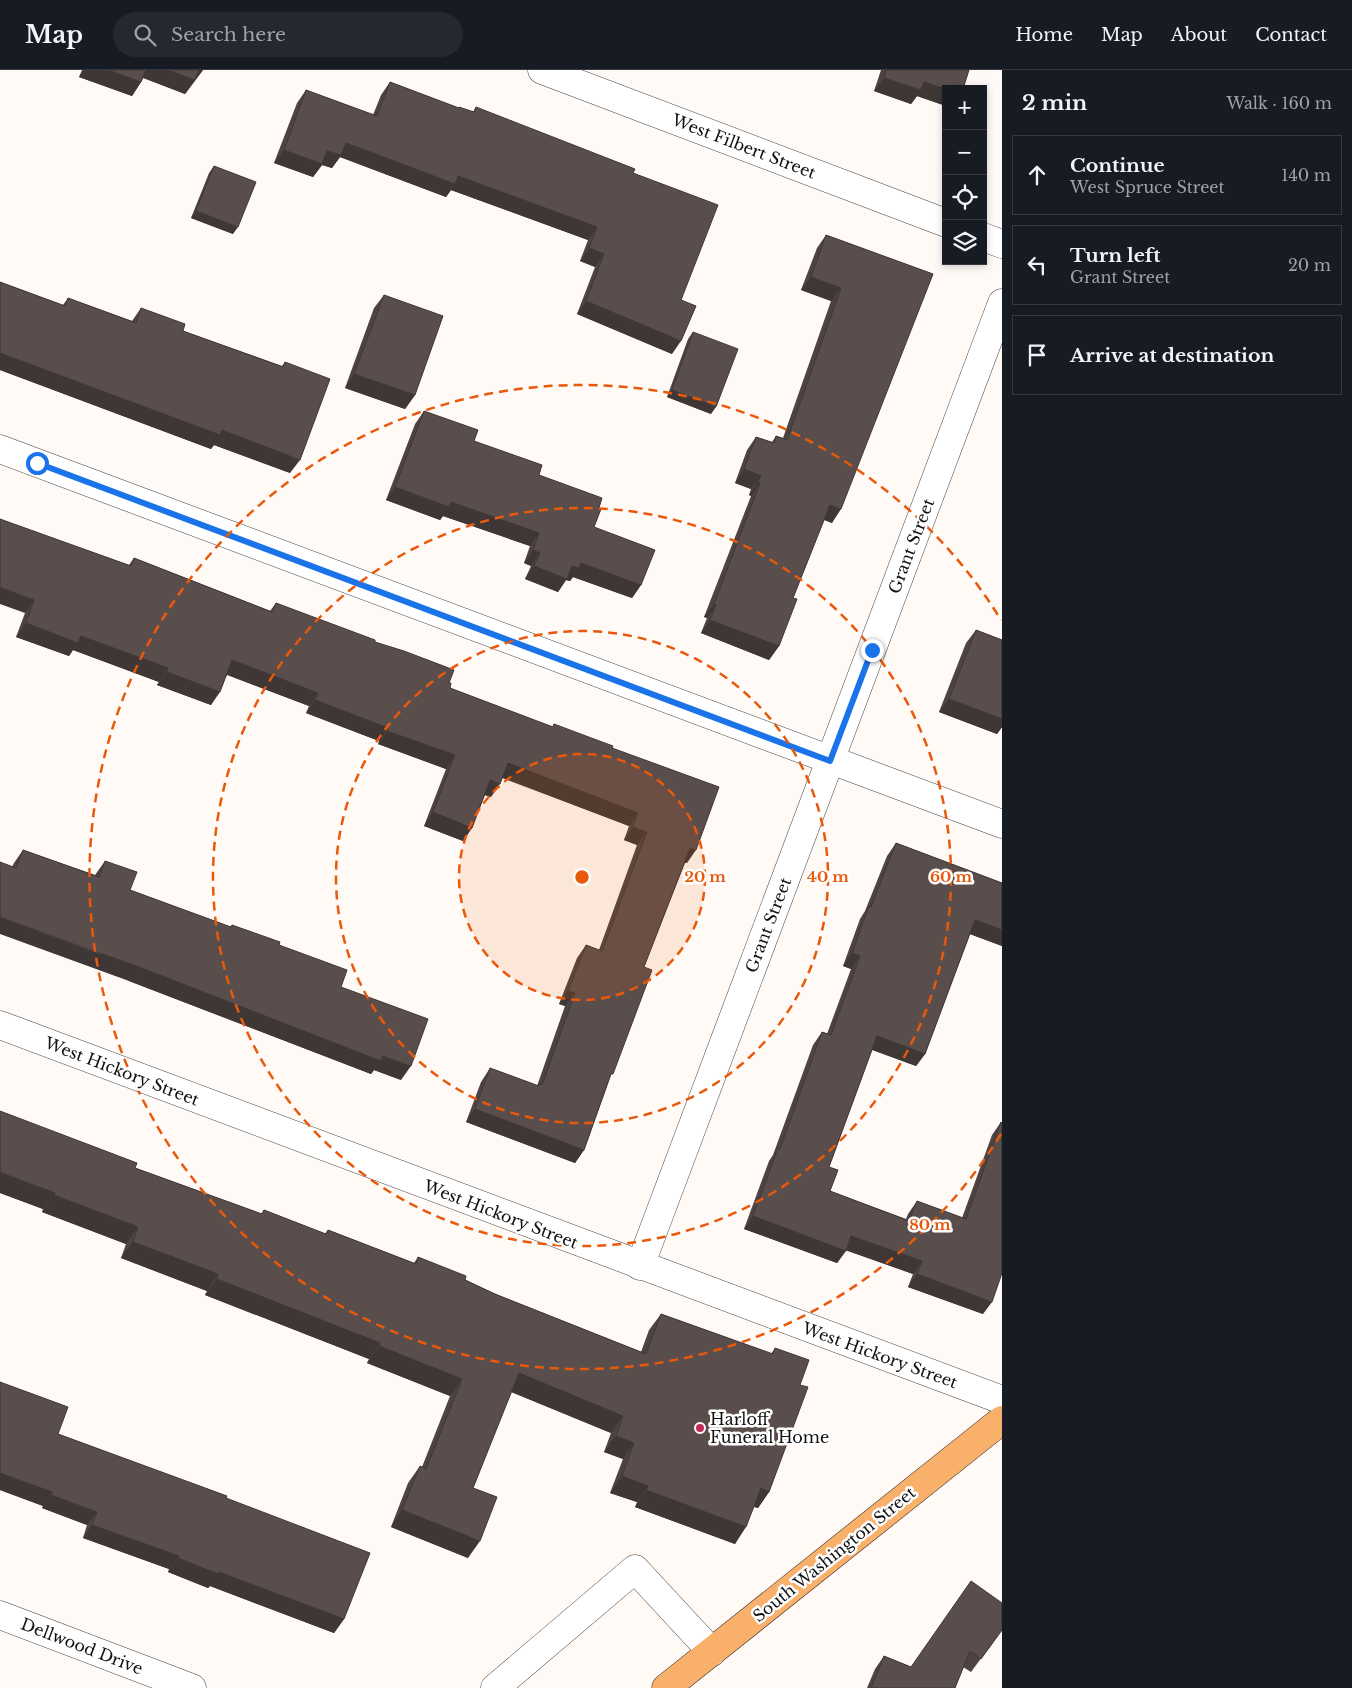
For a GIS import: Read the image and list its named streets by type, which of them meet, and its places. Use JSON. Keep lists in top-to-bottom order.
{
  "streets": {
    "main road": ["South Washington Street"],
    "street": [
      "West Filbert Street",
      "Grant Street",
      "West Hickory Street",
      "Dellwood Drive"
    ]
  },
  "crossings": [
    ["Grant Street", "West Hickory Street"]
  ],
  "places": ["Harloff Funeral Home"],
  "page": {
    "header": "Map",
    "search": "Search here",
    "nav": [
      "Home",
      "Map",
      "About",
      "Contact"
    ],
    "heading": ["2 min", "Walk · 160 m"],
    "map_buttons": ["+", "−"],
    "list": [
      ["Continue", "West Spruce Street", "140 m"],
      ["Turn left", "Grant Street", "20 m"],
      "Arrive at destination"
    ]
  },
  "rings": [
    "20 m",
    "40 m",
    "60 m",
    "80 m"
  ]
}
